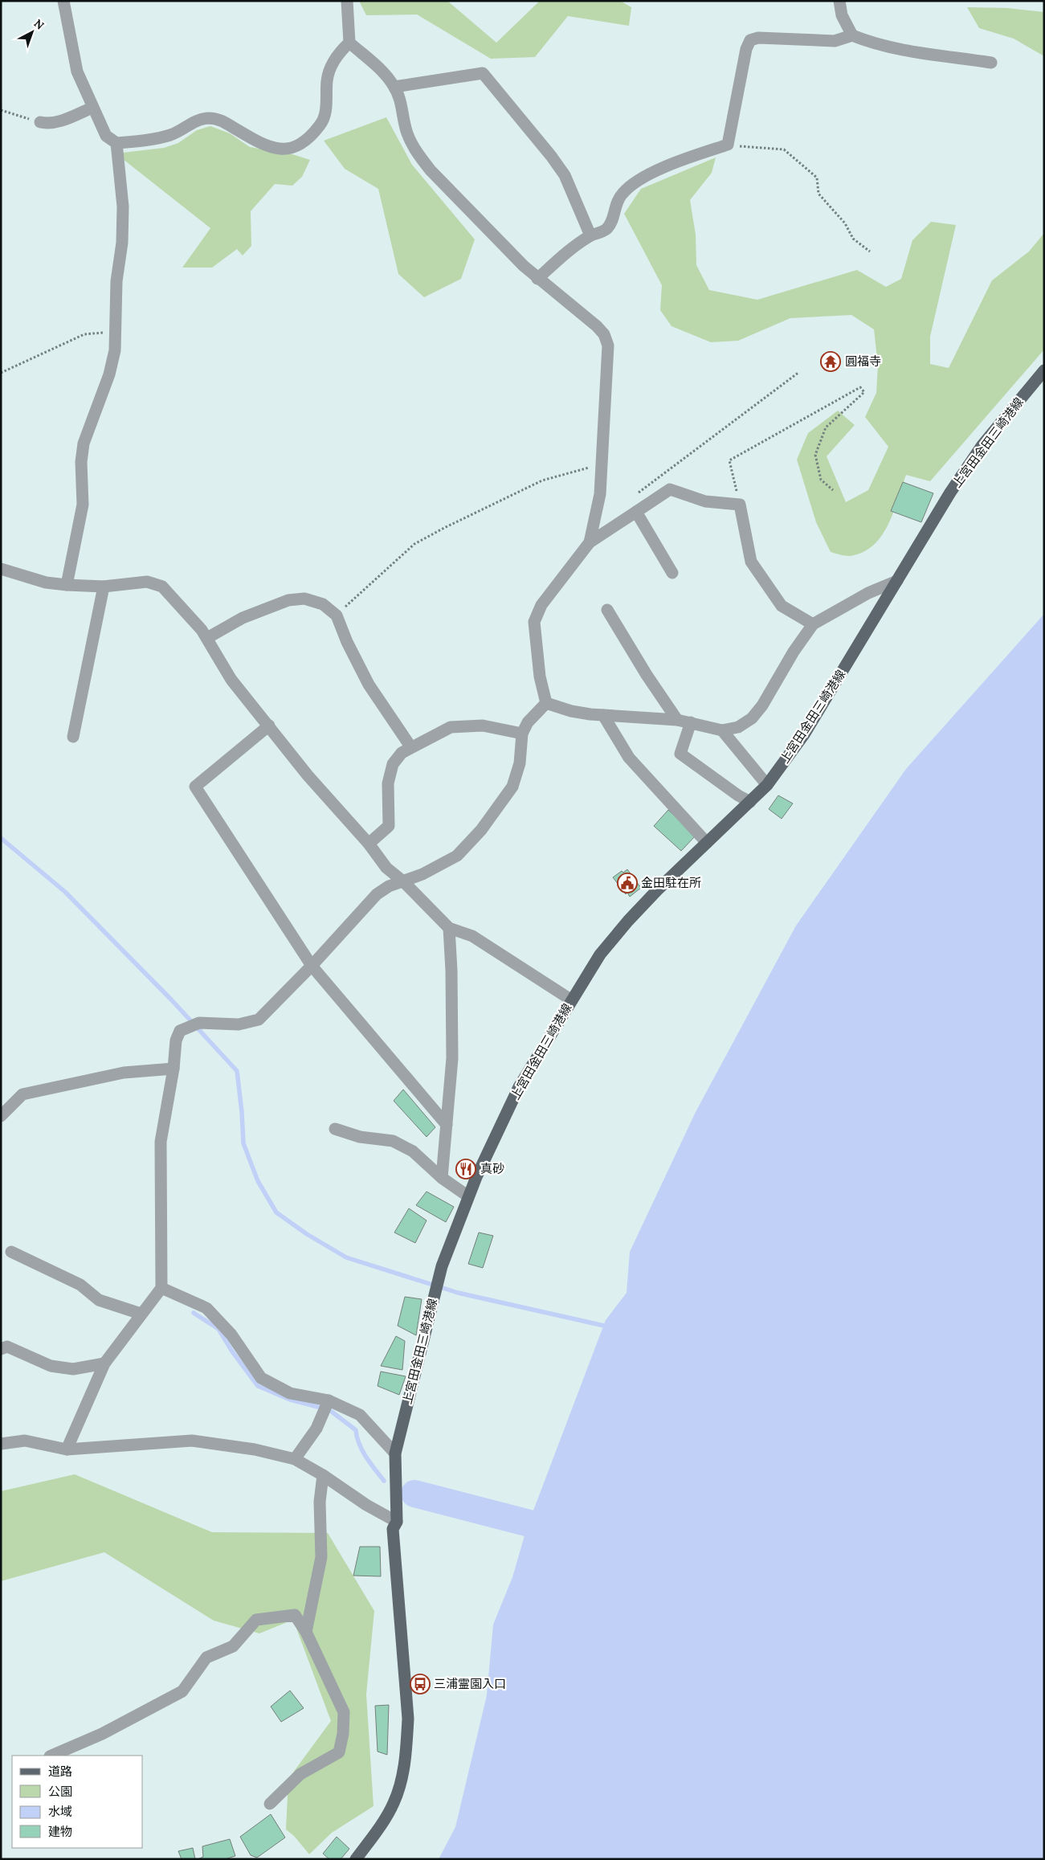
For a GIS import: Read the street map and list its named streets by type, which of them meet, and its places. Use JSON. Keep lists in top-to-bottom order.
{
  "streets": {
    "main road": ["上宮田金田三崎港線"]
  },
  "places": {
    "temple": ["圓福寺"],
    "public building": ["金田駐在所"],
    "restaurant": ["真砂"],
    "bus stop": ["三浦霊園入口"]
  },
  "legend": [
    "道路",
    "公園",
    "水域",
    "建物"
  ],
  "north": "top right"
}
